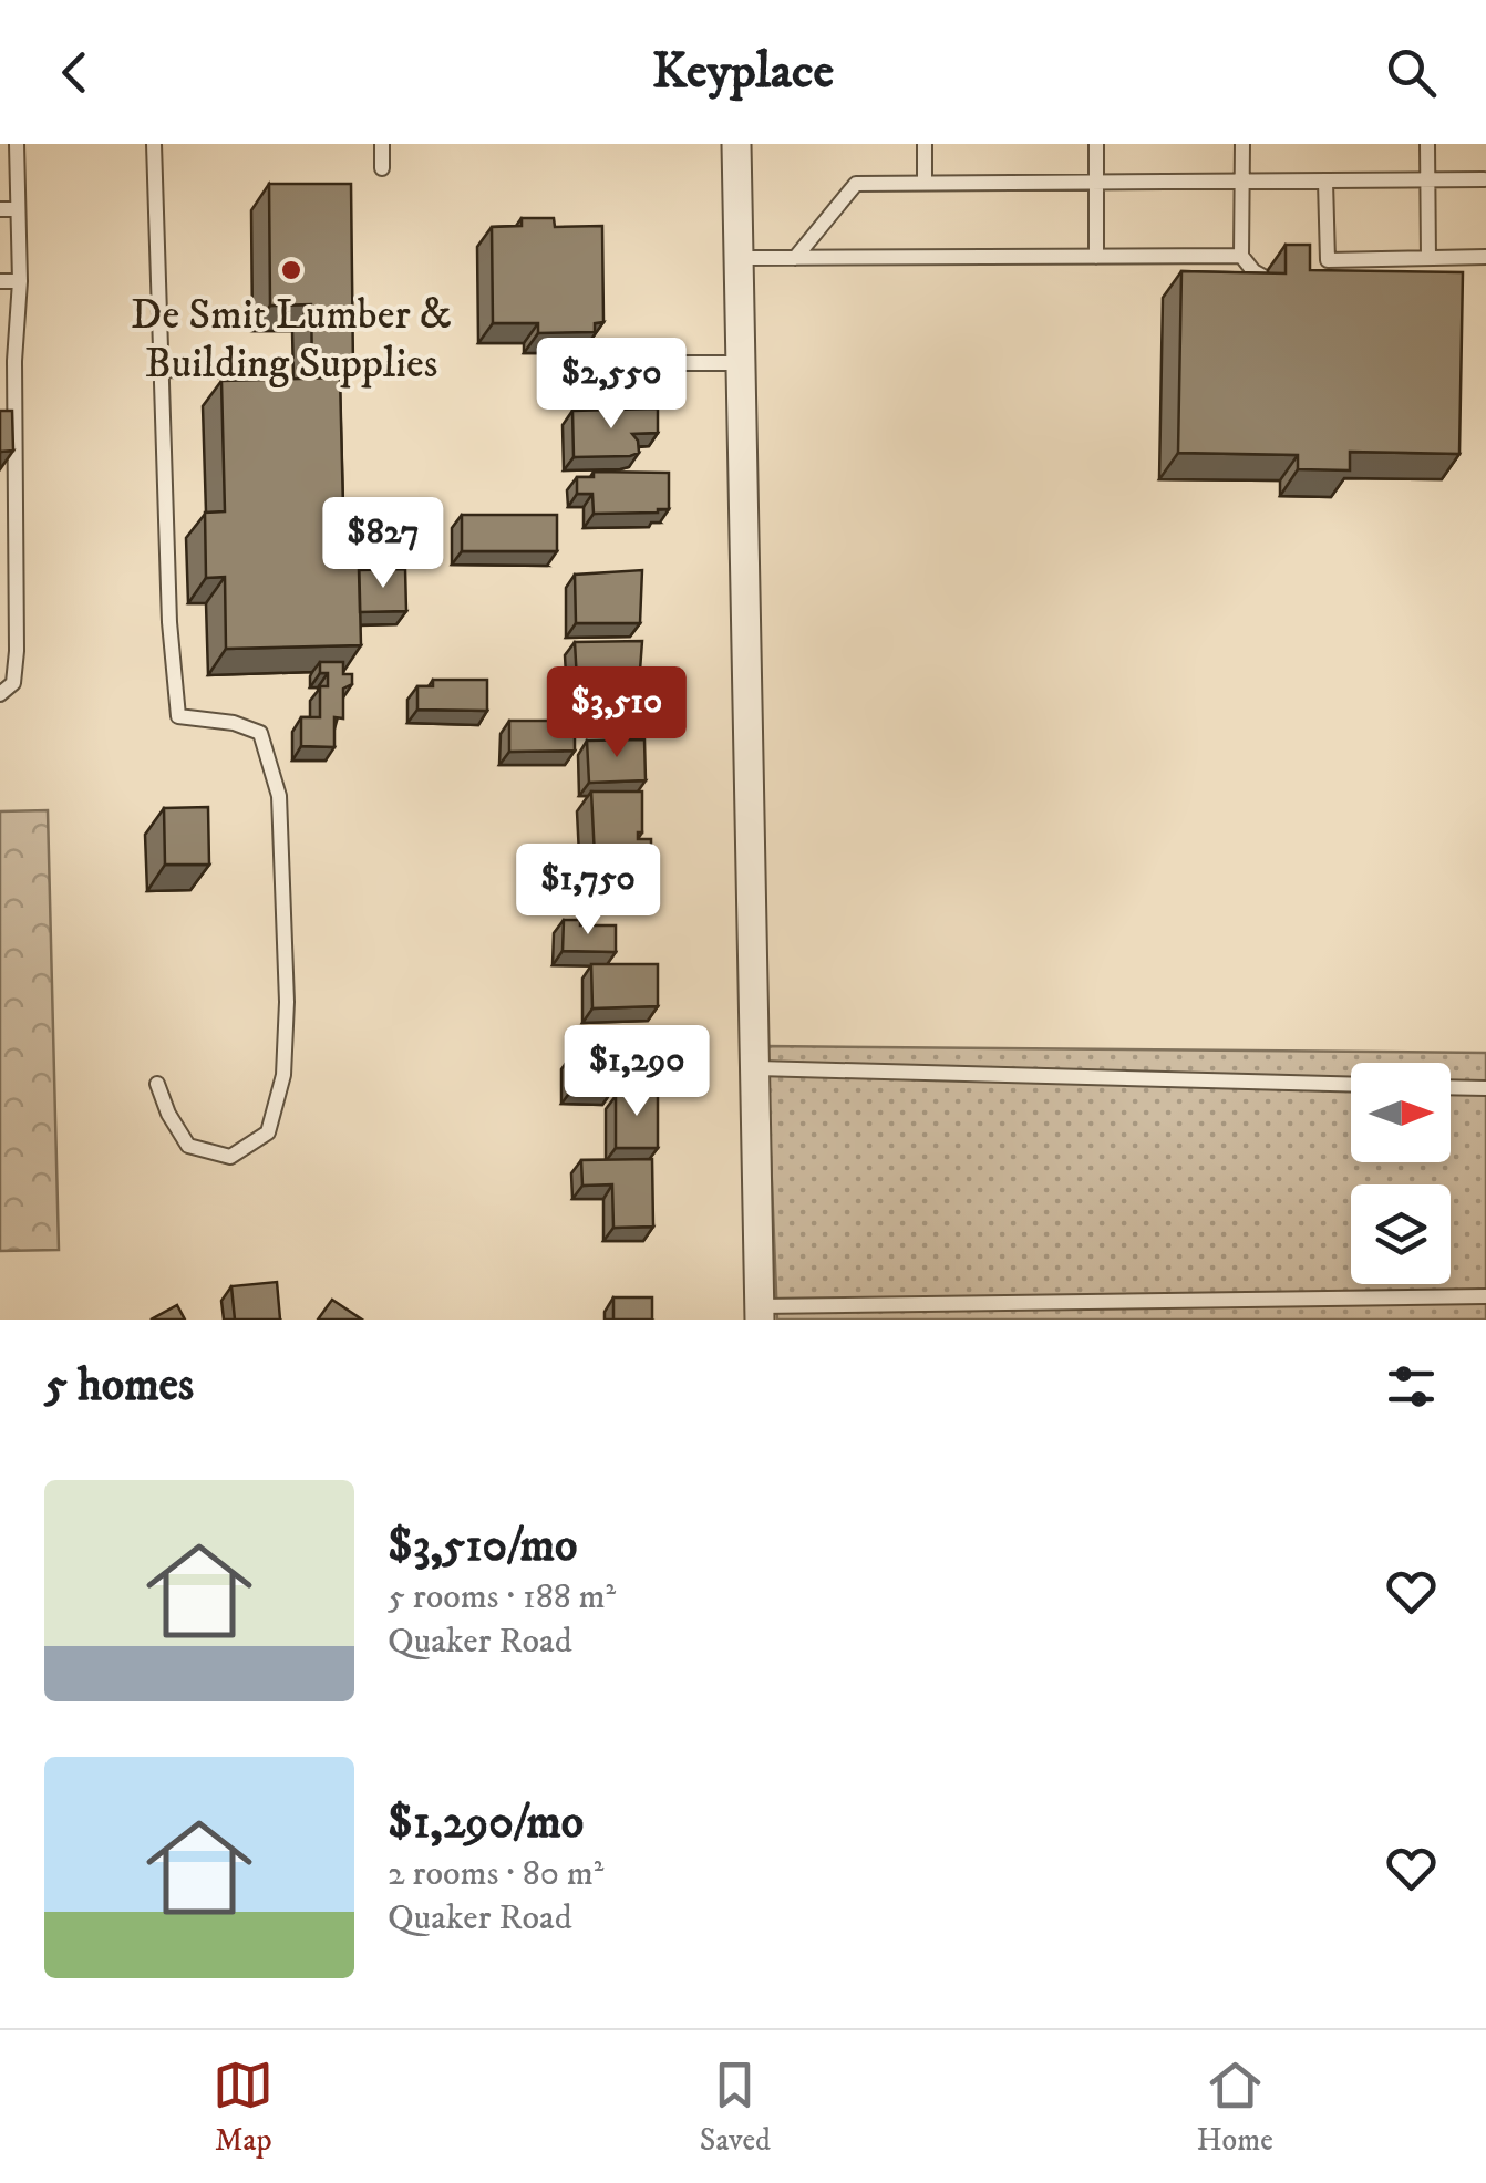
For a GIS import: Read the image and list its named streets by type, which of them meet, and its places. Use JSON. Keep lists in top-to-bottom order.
{
  "places": ["De Smit Lumber & Building Supplies"],
  "north": "right",
  "page": {
    "header": "Keyplace",
    "price": [
      "$2,550",
      "$827",
      "$3,510",
      "$1,750",
      "$1,290"
    ],
    "heading": "5 homes",
    "list": [
      {
        "name": "$3,510/mo",
        "note": "5 rooms · 188 m² · Quaker Road"
      },
      {
        "name": "$1,290/mo",
        "note": "2 rooms · 80 m² · Quaker Road"
      }
    ],
    "tabs": ["Map", "Saved", "Home"]
  }
}
